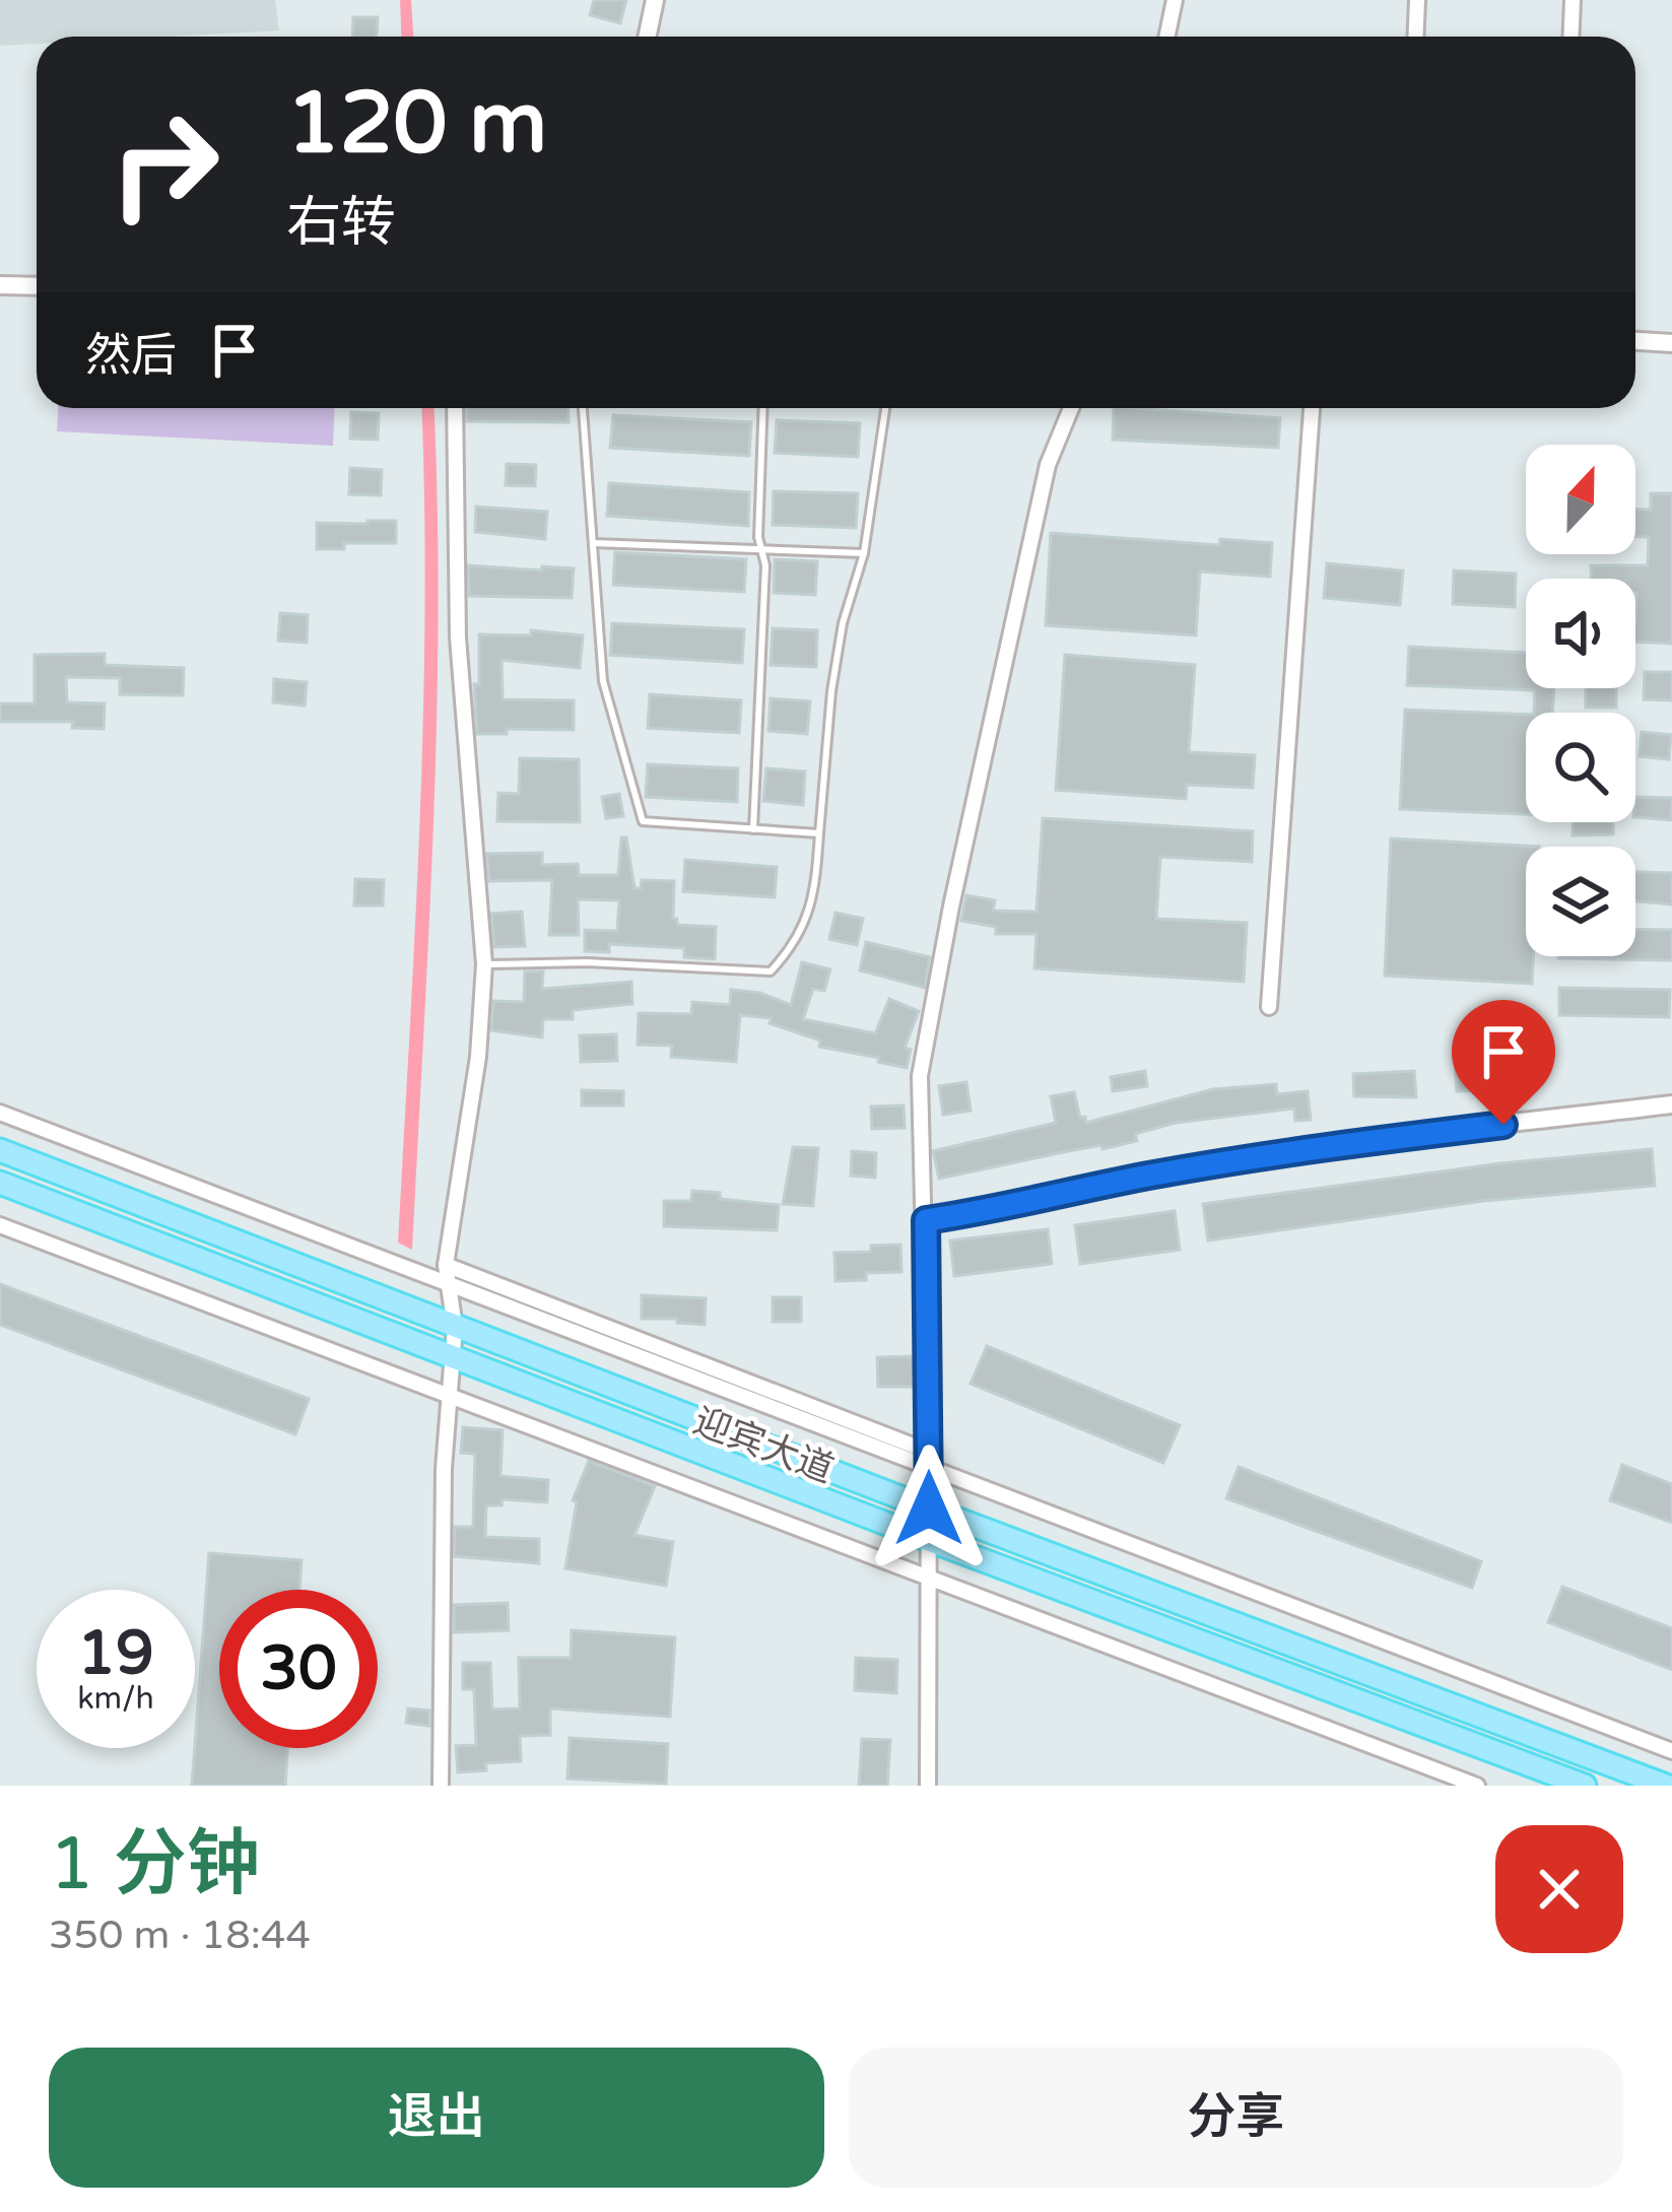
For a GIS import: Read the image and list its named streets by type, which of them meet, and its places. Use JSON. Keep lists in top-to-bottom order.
{
  "streets": {
    "main road": ["迎宾大道"]
  },
  "north": "top",
  "page": {
    "turn": ["120 m", "右转"],
    "then": "然后",
    "speed": "19 km/h",
    "limit": "30",
    "heading": ["1 分钟", "350 m · 18:44"],
    "buttons": ["退出", "分享"]
  }
}
